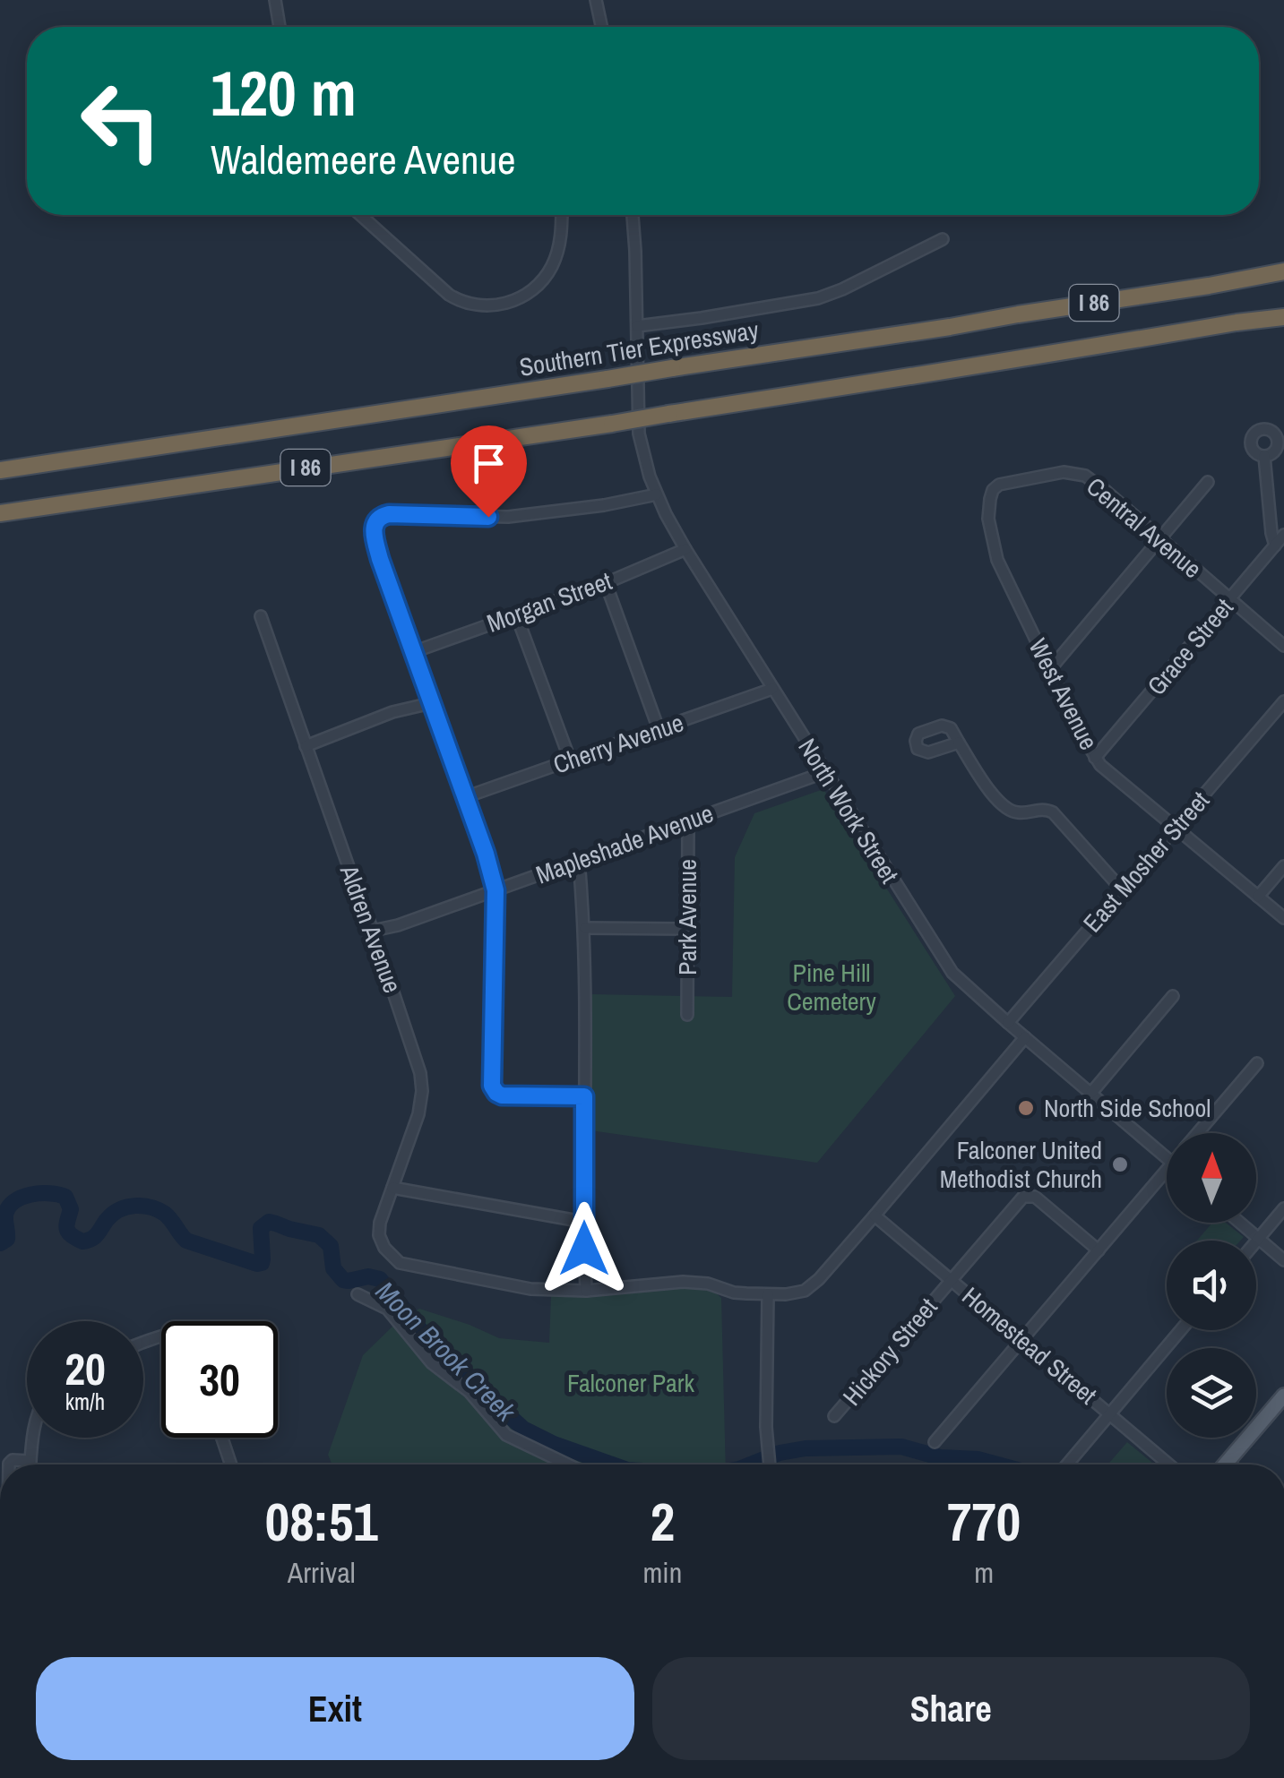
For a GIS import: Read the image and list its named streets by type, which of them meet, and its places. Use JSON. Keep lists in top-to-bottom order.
{
  "streets": {
    "highway": ["I 86", "Southern Tier Expressway"],
    "street": [
      "Central Avenue",
      "Morgan Street",
      "Grace Street",
      "West Avenue",
      "Cherry Avenue",
      "North Work Street",
      "Mapleshade Avenue",
      "East Mosher Street",
      "Park Avenue",
      "Aldren Avenue",
      "Homestead Street",
      "Hickory Street"
    ]
  },
  "crossings": [
    ["Central Avenue", "Grace Street"],
    ["Central Avenue", "West Avenue"],
    ["Morgan Street", "North Work Street"],
    ["Grace Street", "West Avenue"],
    ["West Avenue", "East Mosher Street"],
    ["Cherry Avenue", "North Work Street"],
    ["North Work Street", "Mapleshade Avenue"],
    ["North Work Street", "East Mosher Street"],
    ["Mapleshade Avenue", "Park Avenue"],
    ["Mapleshade Avenue", "Aldren Avenue"],
    ["Homestead Street", "Hickory Street"]
  ],
  "water": ["Moon Brook Creek"],
  "parks": ["Pine Hill Cemetery", "Falconer Park"],
  "places": ["North Side School", "Falconer United Methodist Church"],
  "north": "top",
  "page": {
    "turn": ["120 m", "Waldemeere Avenue"],
    "speed": "20 km/h",
    "limit": "30",
    "eta": [
      "08:51",
      "Arrival",
      "2",
      "min",
      "770",
      "m"
    ],
    "buttons": ["Exit", "Share"]
  }
}
